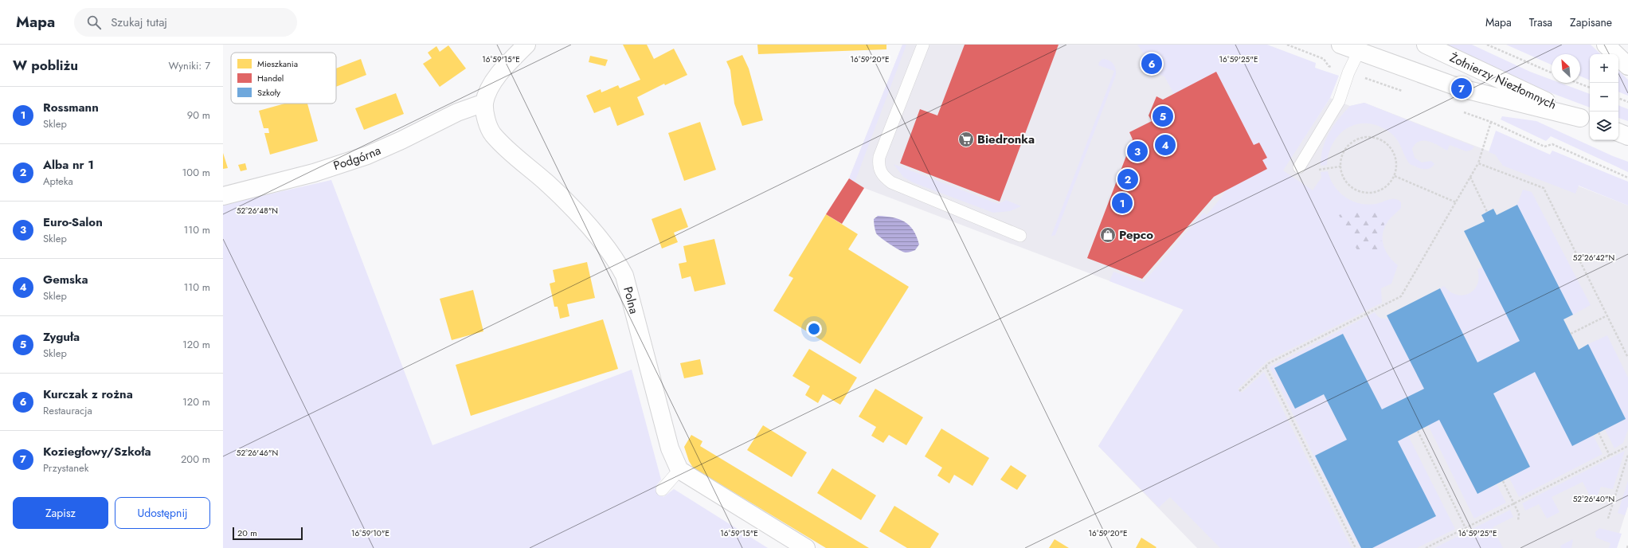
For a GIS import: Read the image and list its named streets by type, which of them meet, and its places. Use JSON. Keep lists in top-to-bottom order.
{
  "streets": {
    "street": ["Żołnierzy Niezłomnych", "Podgórna", "Polna"]
  },
  "crossings": [
    ["Podgórna", "Polna"]
  ],
  "places": {
    "supermarket": ["Biedronka"],
    "shop": ["Pepco"]
  },
  "legend": ["Mieszkania", "Handel", "Szkoły"],
  "scale_bar": "20 m",
  "north": "top left",
  "page": {
    "header": "Mapa",
    "search": "Szukaj tutaj",
    "nav": ["Mapa", "Trasa", "Zapisane"],
    "heading": ["W pobliżu", "Wyniki: 7"],
    "pins": [
      "6",
      "7",
      "5",
      "4",
      "3",
      "2",
      "1"
    ],
    "map_buttons": ["+", "−"],
    "list": [
      {
        "mark": "1",
        "name": "Rossmann",
        "note": "Sklep",
        "value": "90 m"
      },
      {
        "mark": "2",
        "name": "Alba nr 1",
        "note": "Apteka",
        "value": "100 m"
      },
      {
        "mark": "3",
        "name": "Euro-Salon",
        "note": "Sklep",
        "value": "110 m"
      },
      {
        "mark": "4",
        "name": "Gemska",
        "note": "Sklep",
        "value": "110 m"
      },
      {
        "mark": "5",
        "name": "Zyguła",
        "note": "Sklep",
        "value": "120 m"
      },
      {
        "mark": "6",
        "name": "Kurczak z rożna",
        "note": "Restauracja",
        "value": "120 m"
      },
      {
        "mark": "7",
        "name": "Koziegłowy/Szkoła",
        "note": "Przystanek",
        "value": "200 m"
      }
    ],
    "buttons": ["Zapisz", "Udostępnij"],
    "scale": "20 m"
  },
  "coordinates": [
    "16°59'15\"E",
    "16°59'20\"E",
    "16°59'25\"E",
    "52°26'48\"N",
    "52°26'42\"N",
    "52°26'46\"N",
    "52°26'40\"N",
    "16°59'10\"E"
  ]
}
